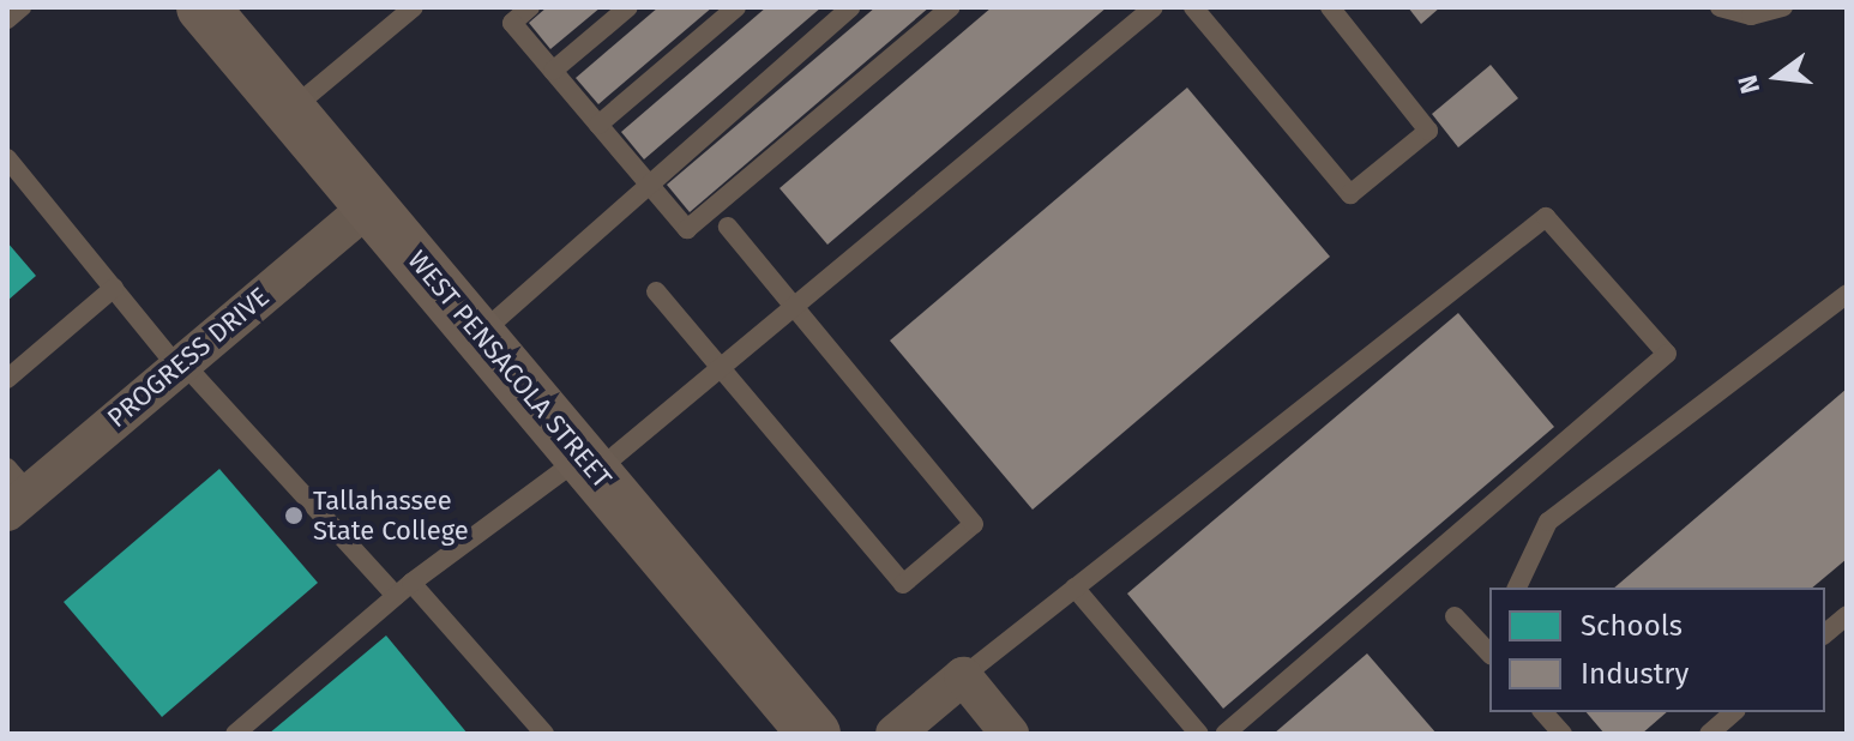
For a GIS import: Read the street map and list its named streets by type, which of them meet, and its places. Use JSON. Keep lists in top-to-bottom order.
{
  "streets": {
    "main road": ["WEST PENSACOLA STREET"],
    "street": ["PROGRESS DRIVE"]
  },
  "crossings": [
    ["PROGRESS DRIVE", "WEST PENSACOLA STREET"]
  ],
  "places": ["Tallahassee State College"],
  "legend": ["Schools", "Industry"],
  "north": "left"
}
